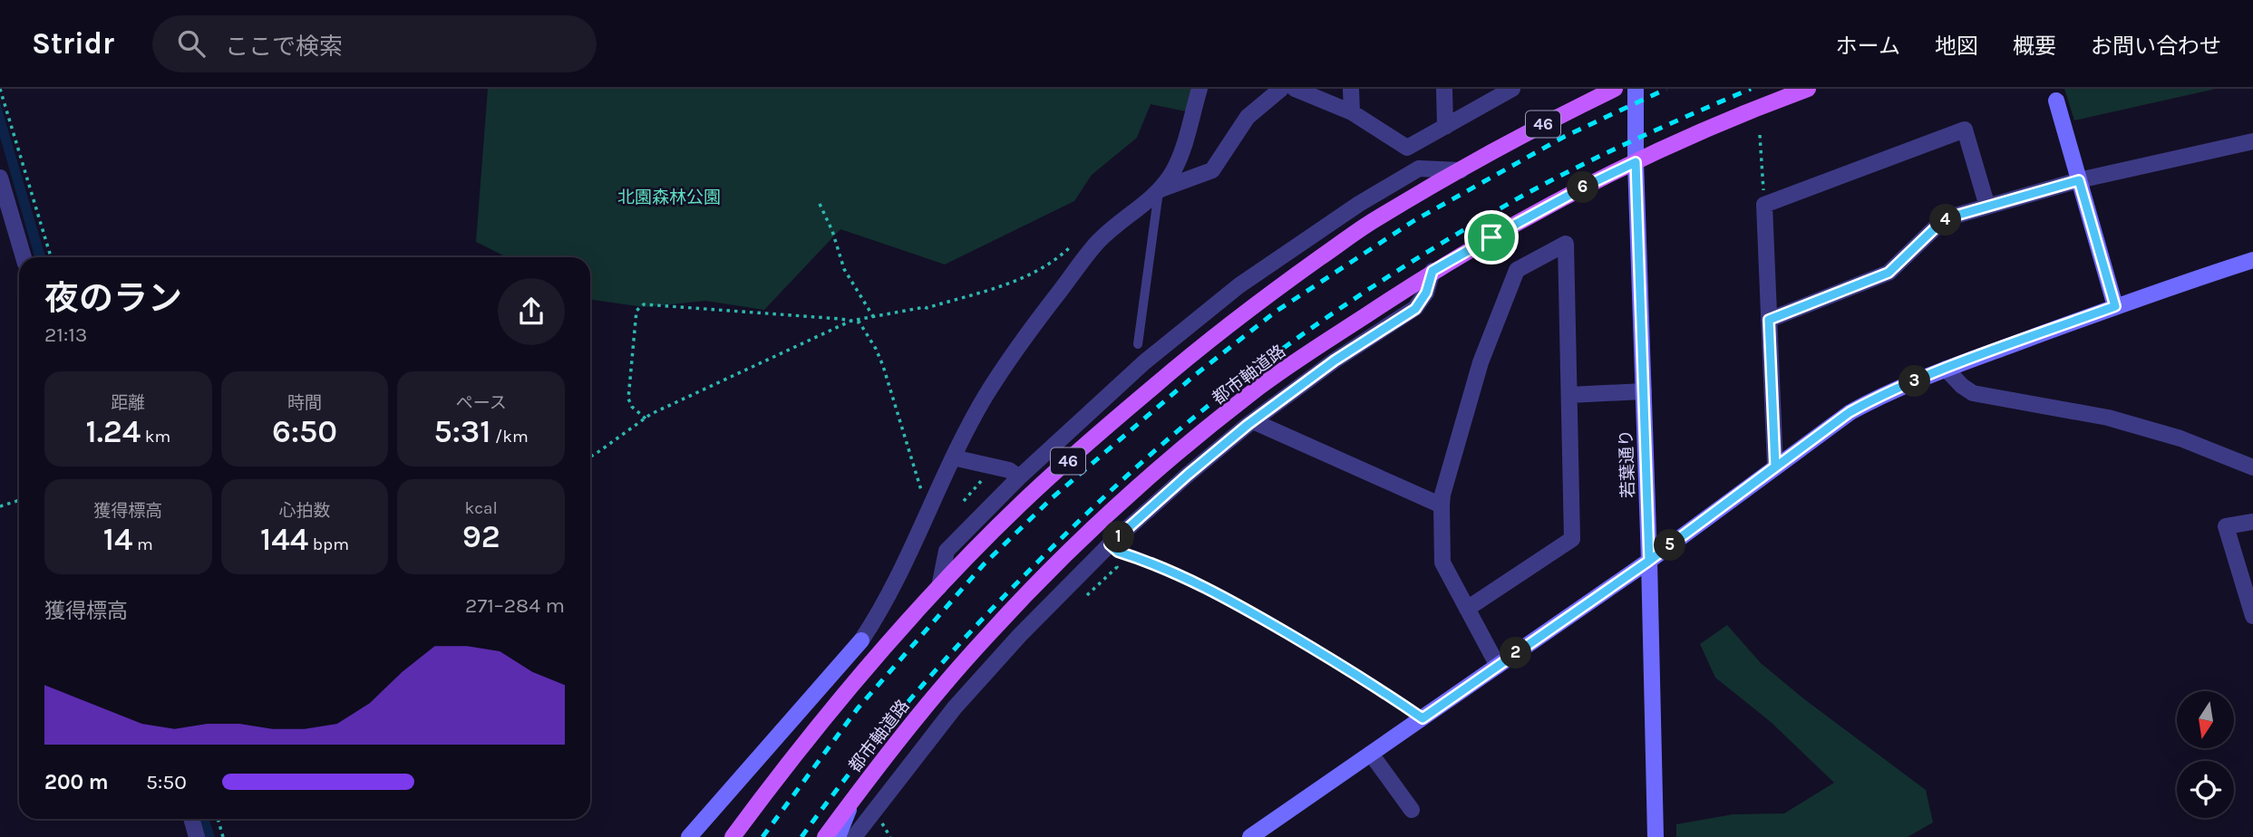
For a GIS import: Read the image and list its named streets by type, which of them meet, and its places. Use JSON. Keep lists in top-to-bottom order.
{
  "streets": {
    "main road": ["46", "都市軸道路"],
    "street": ["若葉通り"]
  },
  "crossings": [
    ["都市軸道路", "若葉通り"]
  ],
  "parks": ["北園森林公園"],
  "north": "bottom",
  "page": {
    "header": "Stridr",
    "search": "ここで検索",
    "nav": [
      "ホーム",
      "地図",
      "概要",
      "お問い合わせ"
    ],
    "pins": [
      "6",
      "4",
      "3",
      "1",
      "5",
      "2"
    ],
    "heading": ["夜のラン", "21:13"],
    "stats": [
      ["距離", "1.24 km"],
      ["時間", "6:50"],
      ["ペース", "5:31 /km"],
      ["獲得標高", "14 m"],
      ["心拍数", "144 bpm"],
      ["kcal", "92"]
    ],
    "chart": ["獲得標高", "271–284 m"],
    "list": [
      {
        "name": "200 m",
        "note": "5:50"
      }
    ]
  }
}
